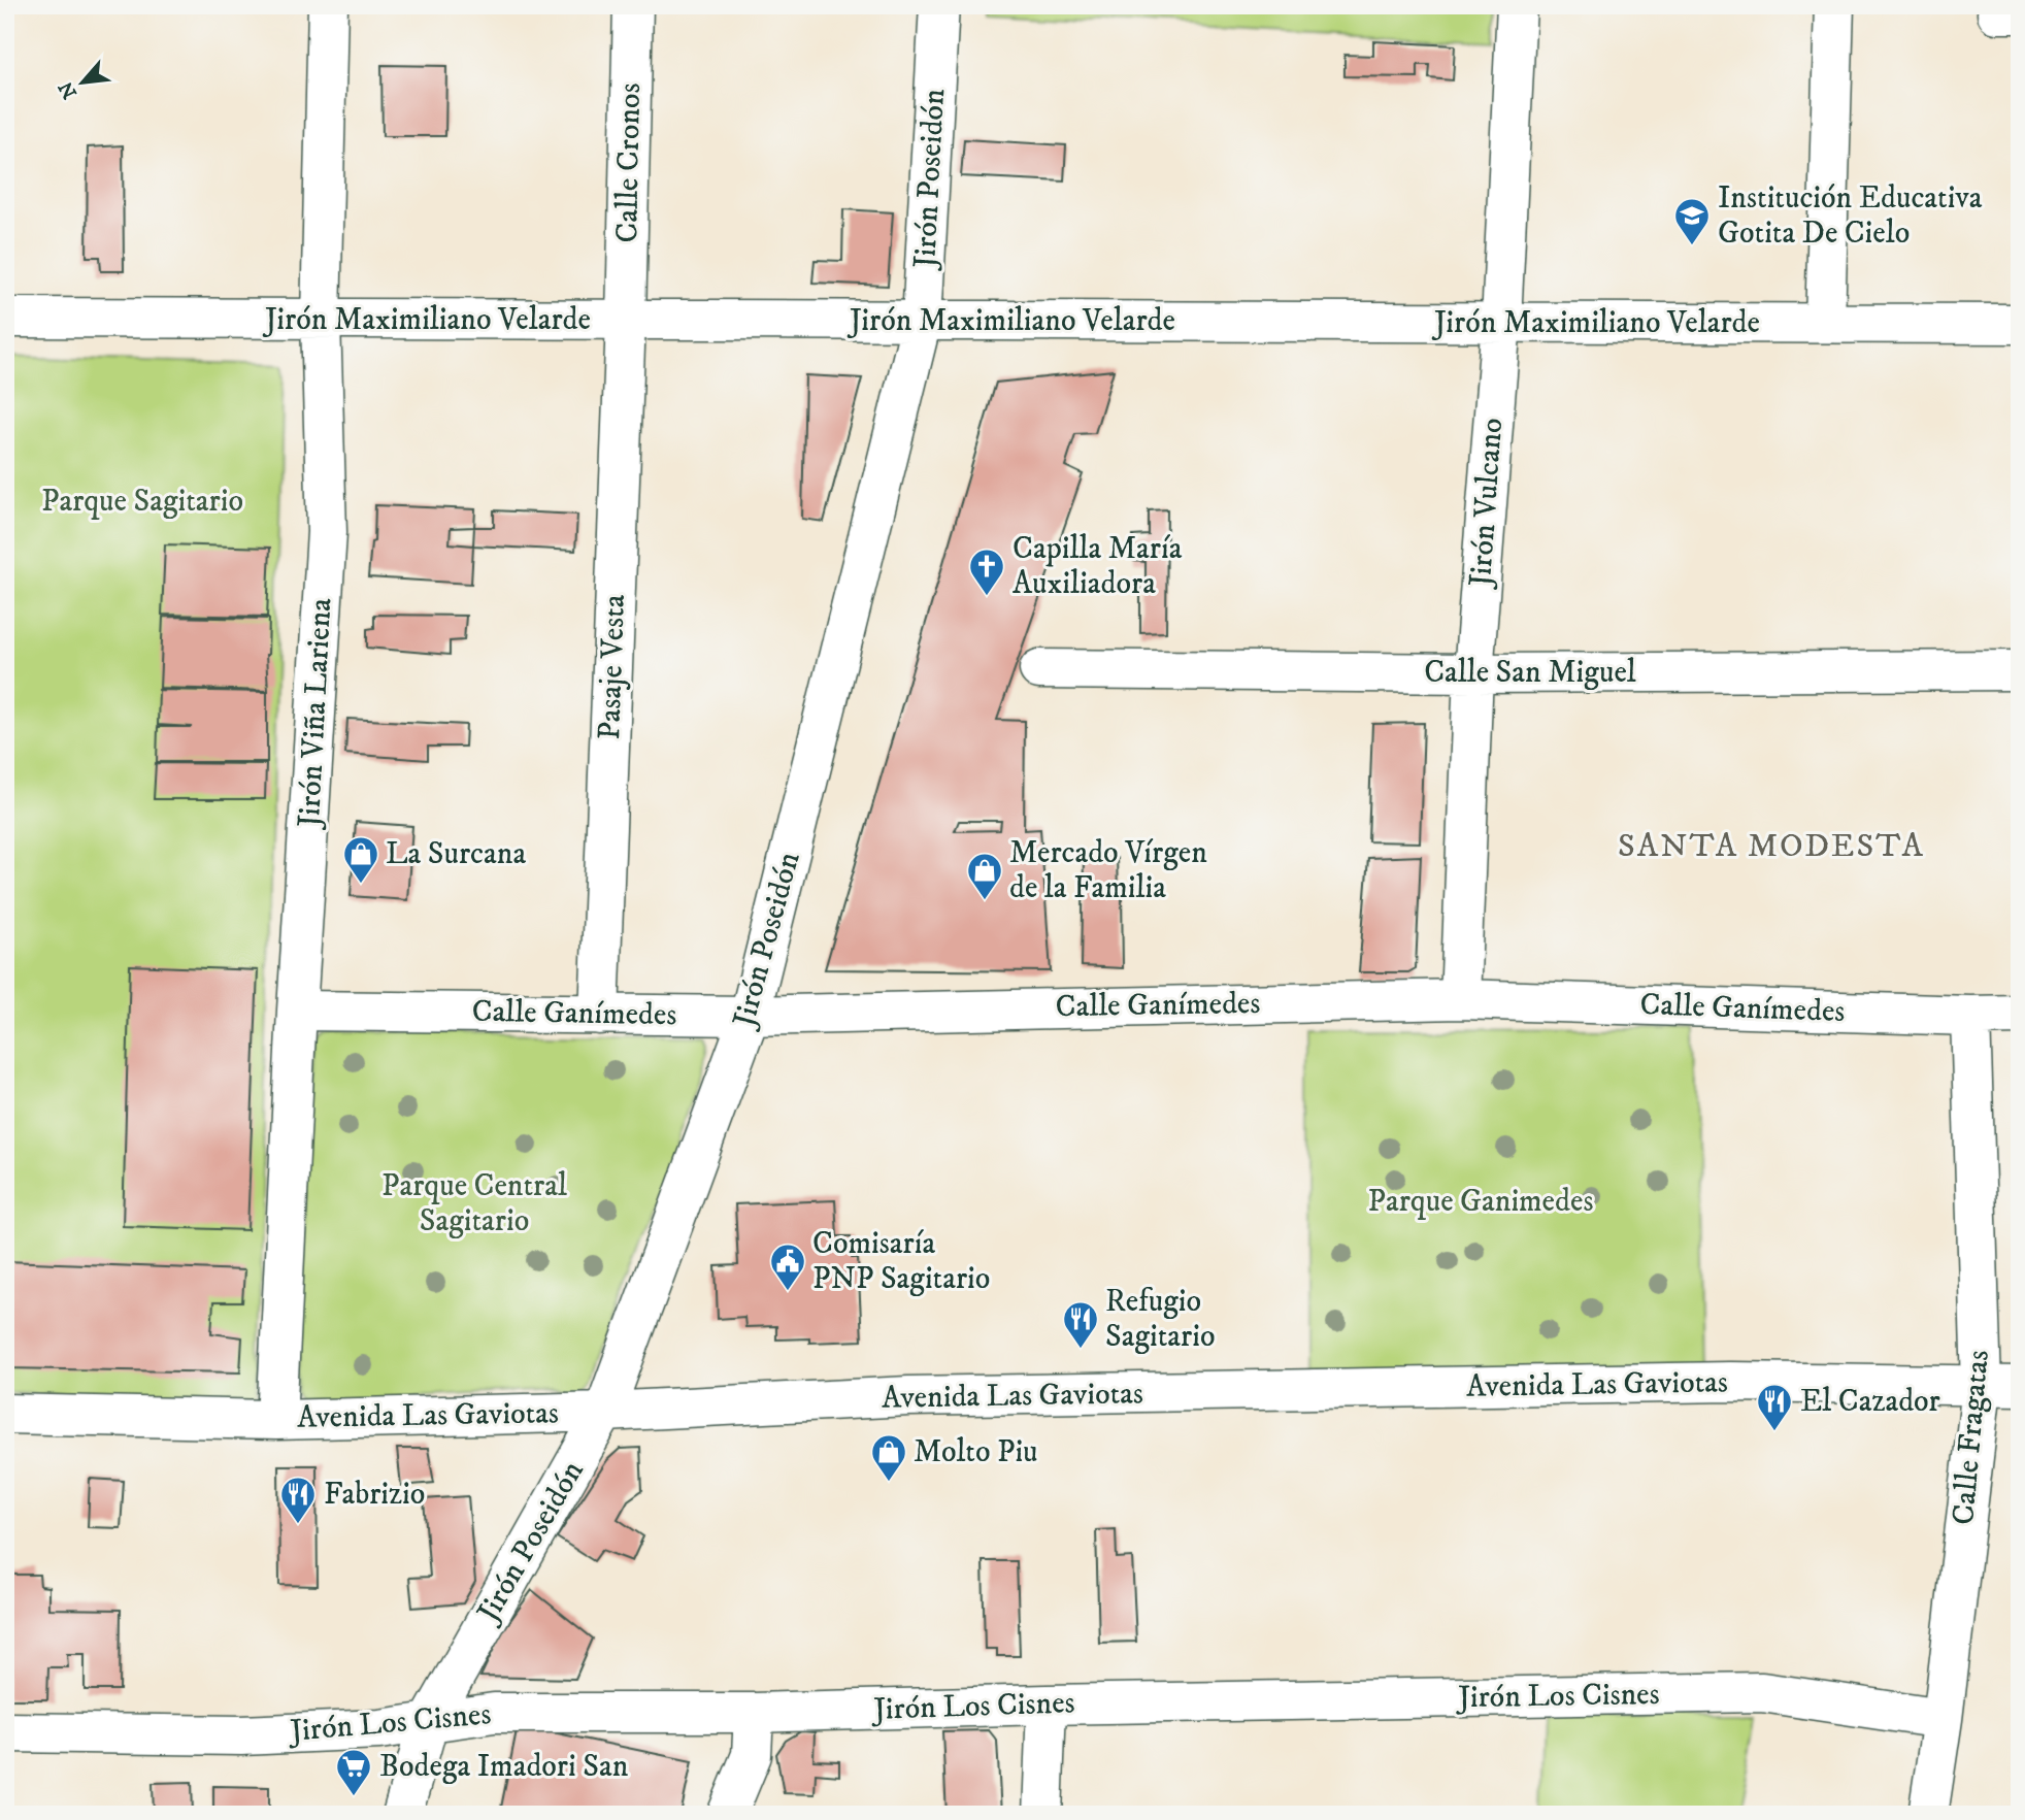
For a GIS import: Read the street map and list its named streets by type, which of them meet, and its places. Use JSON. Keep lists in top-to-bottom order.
{
  "streets": {
    "street": [
      "Calle Cronos",
      "Jirón Poseidón",
      "Jirón Maximiliano Velarde",
      "Jirón Vulcano",
      "Pasaje Vesta",
      "Calle San Miguel",
      "Jirón Viña Lariena",
      "Calle Ganímedes",
      "Avenida Las Gaviotas",
      "Calle Fragatas",
      "Jirón Los Cisnes"
    ]
  },
  "crossings": [
    ["Calle Cronos", "Jirón Maximiliano Velarde"],
    ["Calle Cronos", "Pasaje Vesta"],
    ["Jirón Poseidón", "Jirón Maximiliano Velarde"],
    ["Jirón Poseidón", "Calle Ganímedes"],
    ["Jirón Poseidón", "Avenida Las Gaviotas"],
    ["Jirón Poseidón", "Jirón Los Cisnes"],
    ["Jirón Maximiliano Velarde", "Jirón Vulcano"],
    ["Jirón Maximiliano Velarde", "Pasaje Vesta"],
    ["Jirón Maximiliano Velarde", "Jirón Viña Lariena"],
    ["Jirón Vulcano", "Calle San Miguel"],
    ["Jirón Vulcano", "Calle Ganímedes"],
    ["Pasaje Vesta", "Calle Ganímedes"],
    ["Jirón Viña Lariena", "Calle Ganímedes"],
    ["Jirón Viña Lariena", "Avenida Las Gaviotas"],
    ["Calle Ganímedes", "Calle Fragatas"],
    ["Avenida Las Gaviotas", "Calle Fragatas"],
    ["Calle Fragatas", "Jirón Los Cisnes"]
  ],
  "districts": ["SANTA MODESTA"],
  "parks": ["Parque Sagitario", "Parque Central Sagitario", "Parque Ganimedes"],
  "places": {
    "school or university": ["Institución Educativa Gotita De Cielo"],
    "church": ["Capilla María Auxiliadora"],
    "shop": ["La Surcana", "Mercado Vírgen de la Familia", "Molto Piu"],
    "public building": ["Comisaría PNP Sagitario"],
    "restaurant": ["Refugio Sagitario", "El Cazador", "Fabrizio"],
    "supermarket": ["Bodega Imadori San"]
  },
  "north": "bottom left"
}
